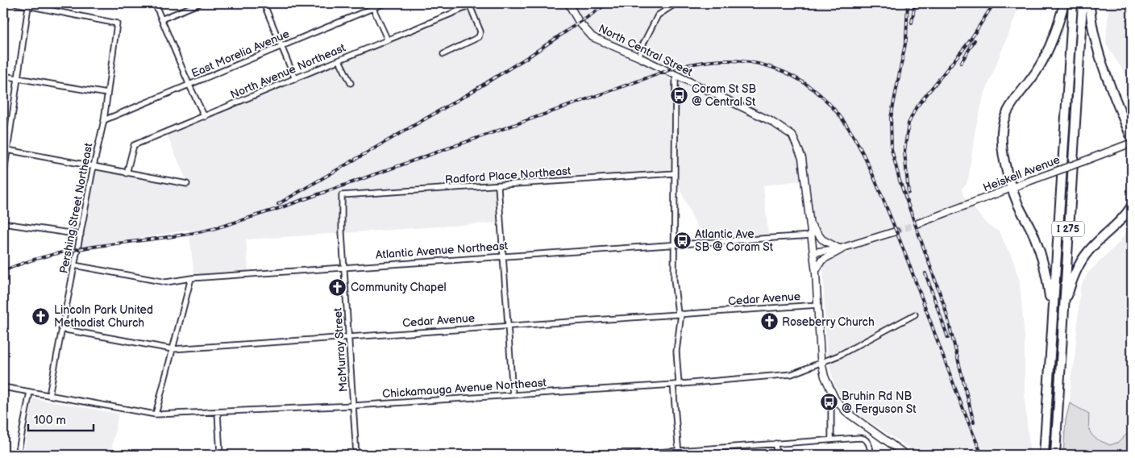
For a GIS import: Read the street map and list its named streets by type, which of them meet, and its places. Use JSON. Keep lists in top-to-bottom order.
{
  "streets": {
    "highway": ["I 275"],
    "main road": ["North Central Street", "Heiskell Avenue"],
    "street": [
      "East Morelia Avenue",
      "North Avenue Northeast",
      "Radford Place Northeast",
      "Pershing Street Northeast",
      "Atlantic Avenue Northeast",
      "Cedar Avenue",
      "McMurray Street",
      "Chickamauga Avenue Northeast"
    ]
  },
  "crossings": [
    ["North Central Street", "Atlantic Avenue Northeast"],
    ["North Central Street", "Cedar Avenue"],
    ["North Central Street", "Chickamauga Avenue Northeast"],
    ["East Morelia Avenue", "Pershing Street Northeast"],
    ["Radford Place Northeast", "McMurray Street"],
    ["Pershing Street Northeast", "Atlantic Avenue Northeast"],
    ["Pershing Street Northeast", "Cedar Avenue"],
    ["Pershing Street Northeast", "Chickamauga Avenue Northeast"],
    ["Atlantic Avenue Northeast", "McMurray Street"],
    ["Cedar Avenue", "McMurray Street"],
    ["McMurray Street", "Chickamauga Avenue Northeast"]
  ],
  "places": {
    "bus stop": ["Coram St SB @ Central St", "Atlantic Ave SB @ Coram St", "Bruhin Rd NB @ Ferguson St"],
    "church": ["Community Chapel", "Lincoln Park United Methodist Church", "Roseberry Church"]
  },
  "scale_bar": "100 m"
}
